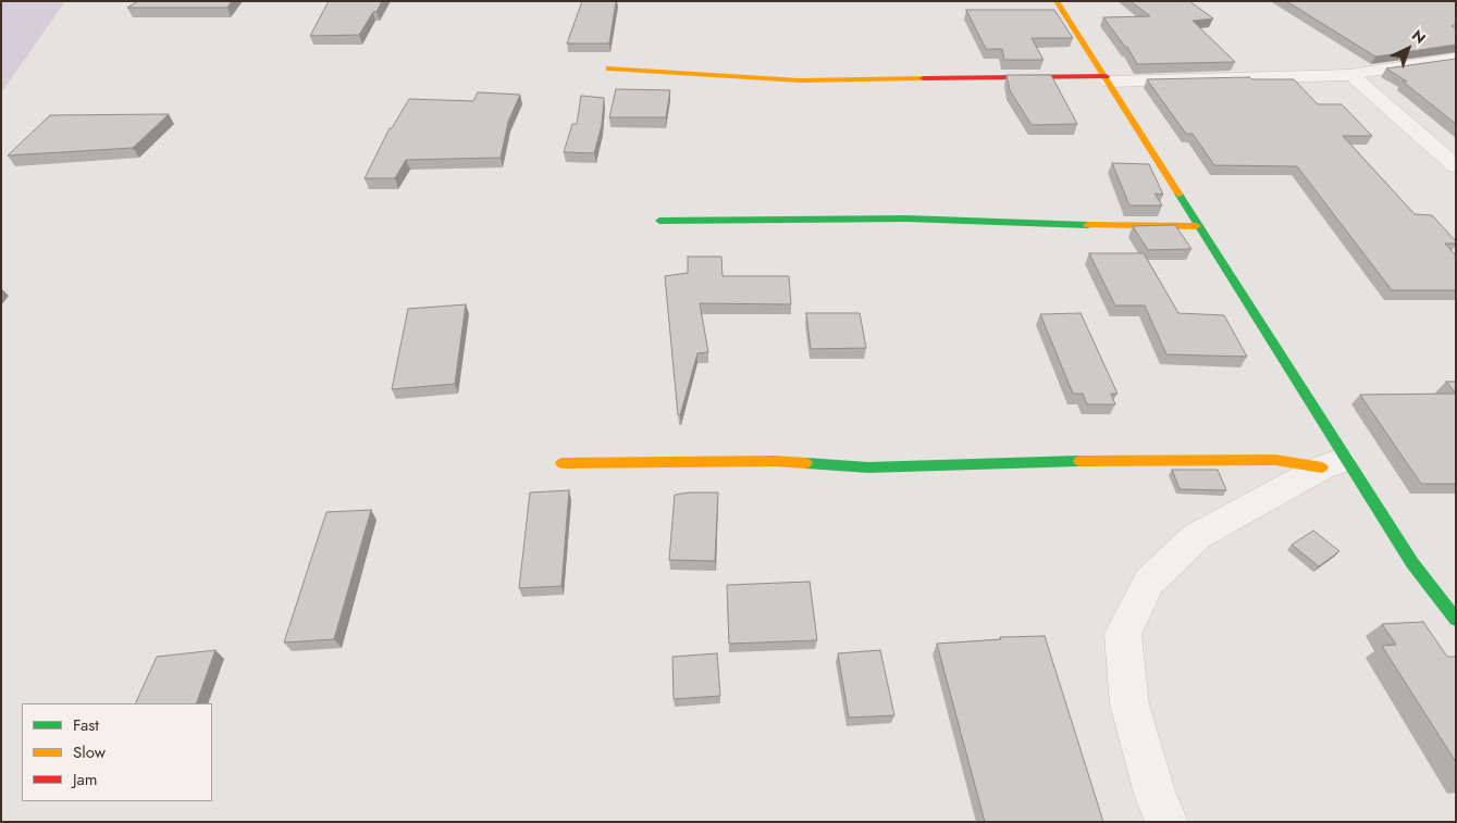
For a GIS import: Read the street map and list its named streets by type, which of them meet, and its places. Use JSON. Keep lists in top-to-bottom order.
{
  "legend": ["Fast", "Slow", "Jam"],
  "north": "top right"
}
